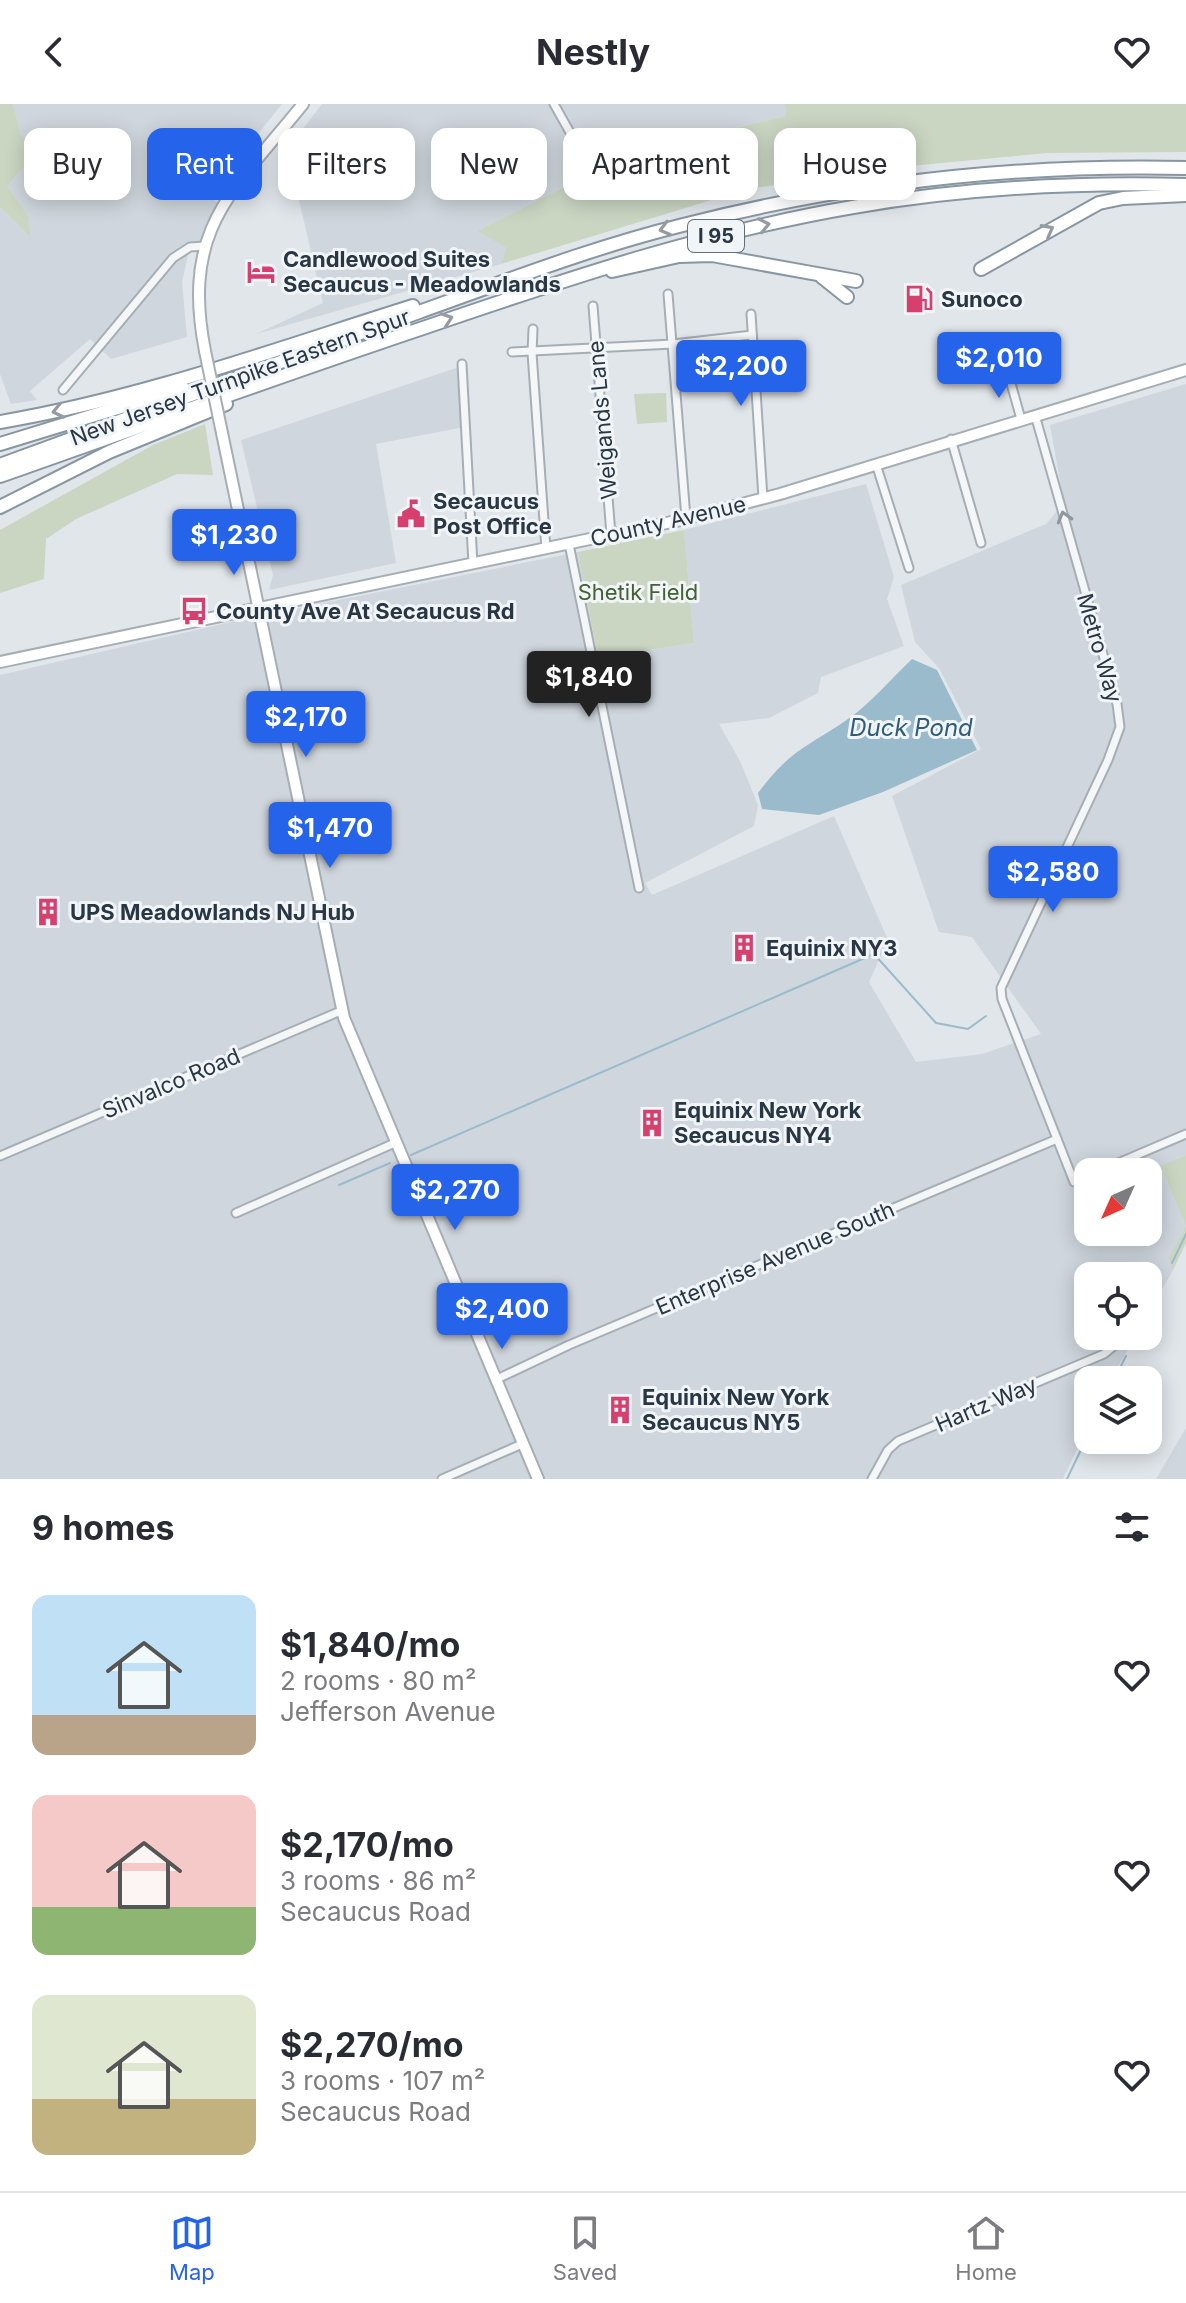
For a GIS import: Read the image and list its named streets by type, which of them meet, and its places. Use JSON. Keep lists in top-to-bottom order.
{
  "streets": {
    "highway": ["I 95", "New Jersey Turnpike Eastern Spur"],
    "main road": ["County Avenue"],
    "street": [
      "Weigands Lane",
      "Metro Way",
      "Sinvalco Road",
      "Enterprise Avenue South",
      "Hartz Way"
    ]
  },
  "crossings": [
    ["Weigands Lane", "County Avenue"],
    ["County Avenue", "Metro Way"],
    ["Metro Way", "Enterprise Avenue South"]
  ],
  "one_way": ["Metro Way"],
  "water": ["Duck Pond"],
  "parks": ["Shetik Field"],
  "places": {
    "hotel": ["Candlewood Suites Secaucus - Meadowlands"],
    "fuel station": ["Sunoco"],
    "public building": ["Secaucus Post Office"],
    "bus stop": ["County Ave At Secaucus Rd"],
    "building": [
      "UPS Meadowlands NJ Hub",
      "Equinix NY3",
      "Equinix New York Secaucus NY4",
      "Equinix New York Secaucus NY5"
    ]
  },
  "north": "bottom left",
  "page": {
    "header": "Nestly",
    "chip": [
      "Buy",
      "Rent",
      "Filters",
      "New",
      "Apartment",
      "House"
    ],
    "price": [
      "$2,010",
      "$2,200",
      "$1,230",
      "$1,840",
      "$2,170",
      "$1,470",
      "$2,580",
      "$2,270",
      "$2,400"
    ],
    "heading": "9 homes",
    "list": [
      {
        "name": "$1,840/mo",
        "note": "2 rooms · 80 m² · Jefferson Avenue"
      },
      {
        "name": "$2,170/mo",
        "note": "3 rooms · 86 m² · Secaucus Road"
      },
      {
        "name": "$2,270/mo",
        "note": "3 rooms · 107 m² · Secaucus Road"
      }
    ],
    "tabs": ["Map", "Saved", "Home"]
  }
}
